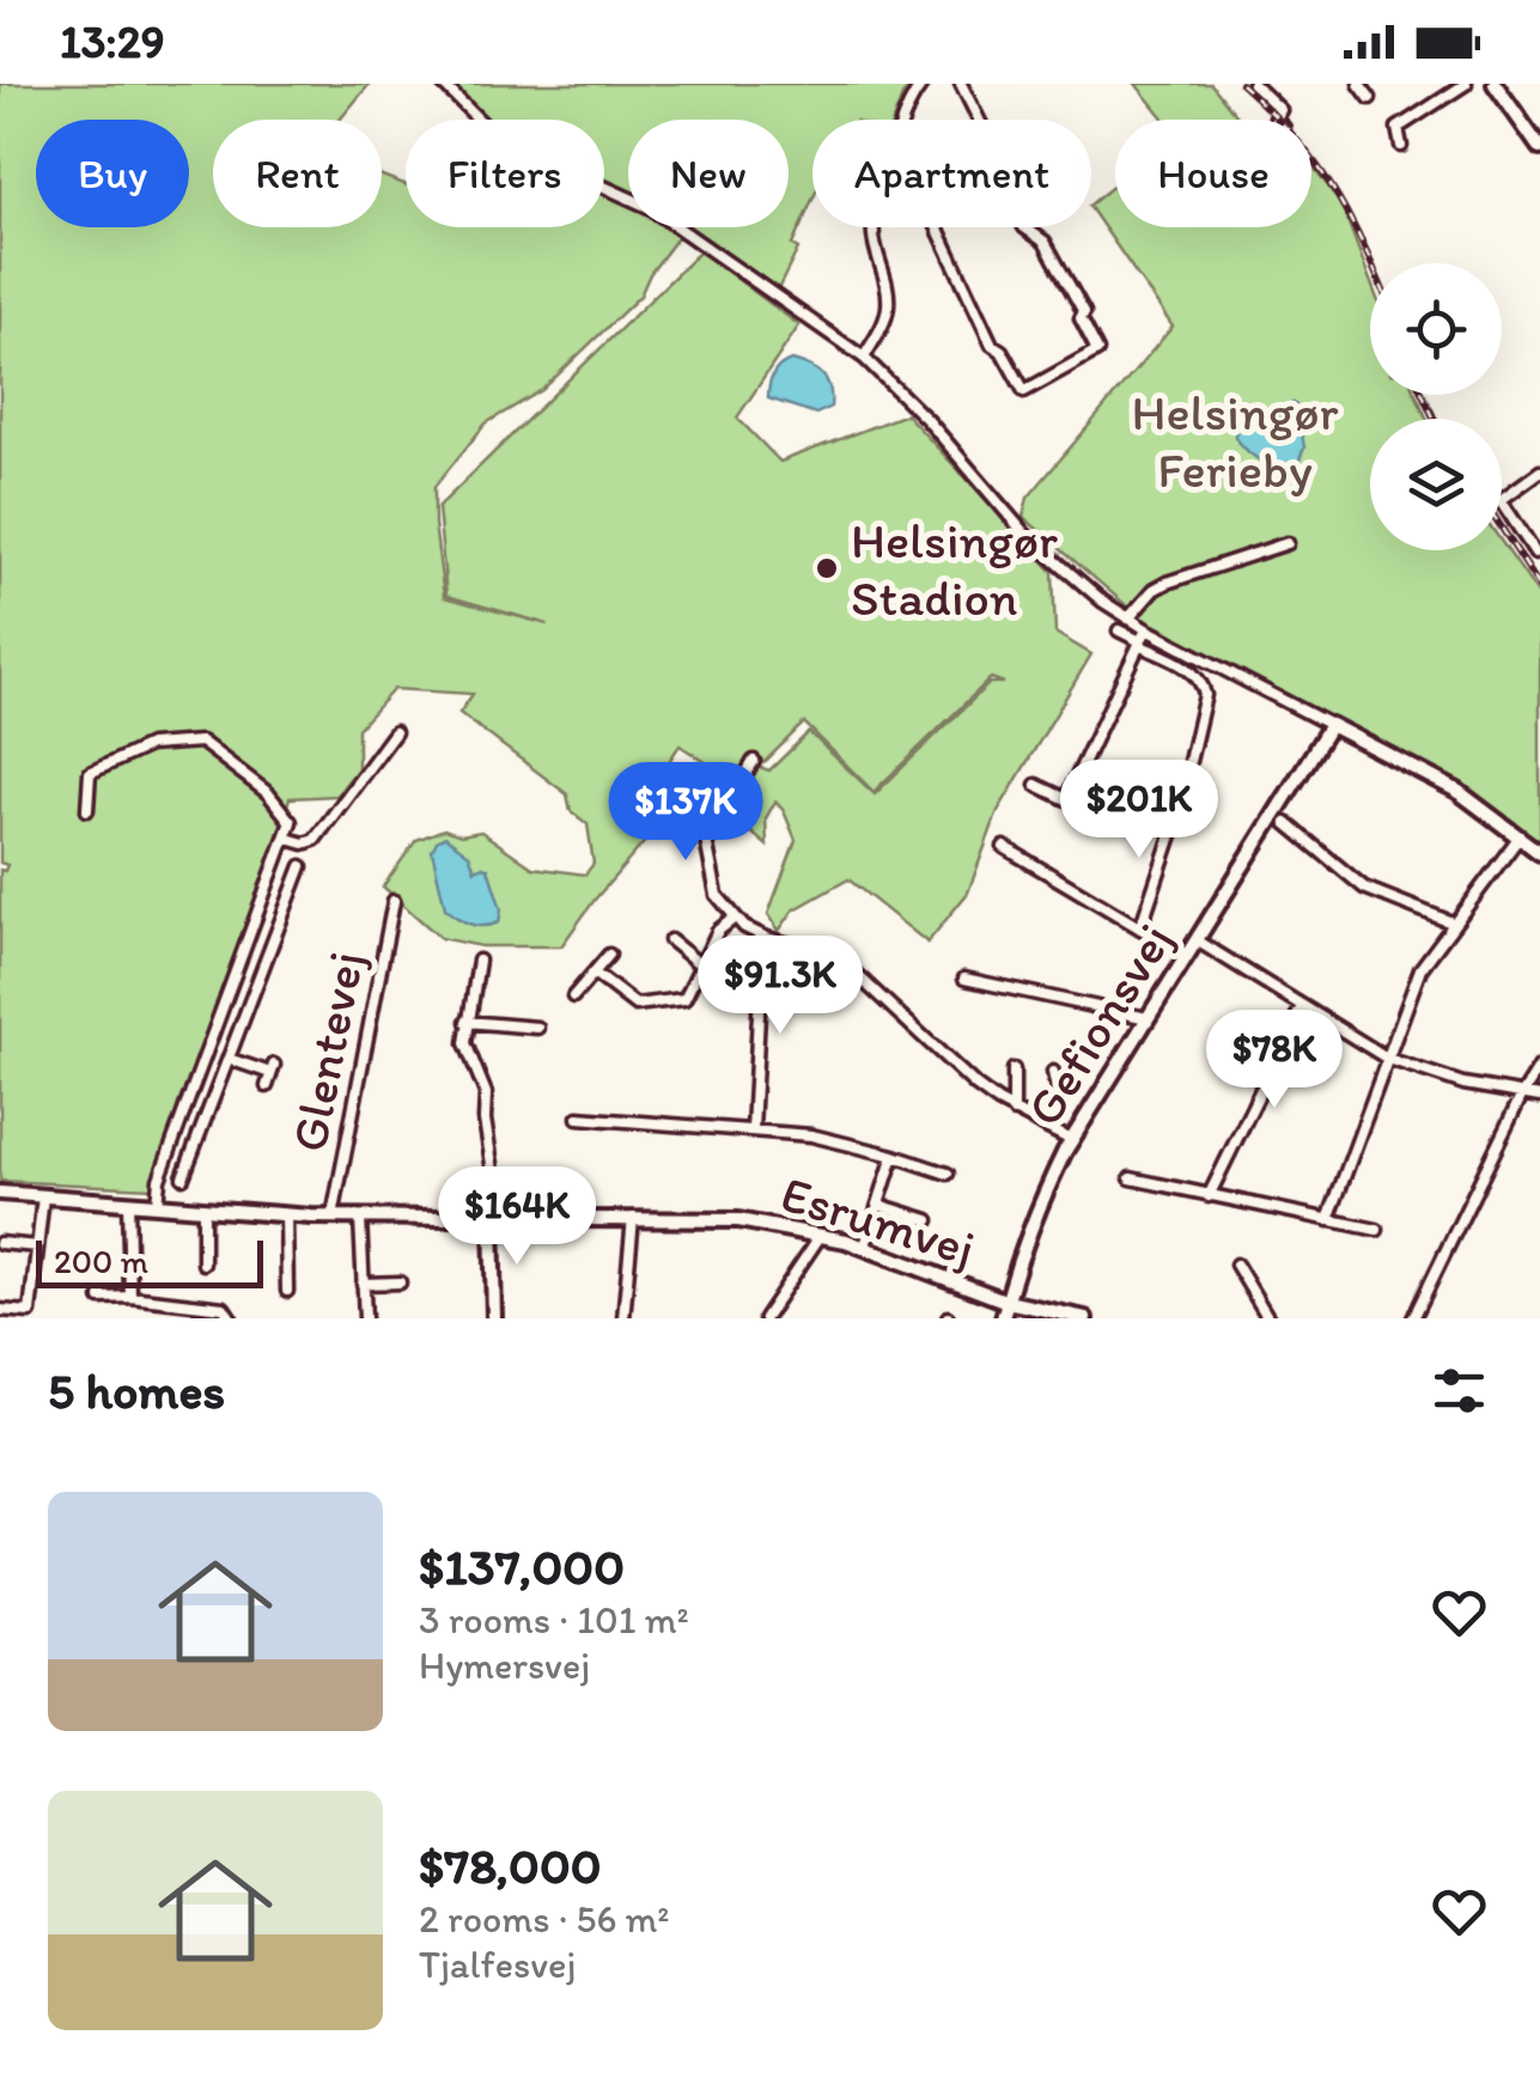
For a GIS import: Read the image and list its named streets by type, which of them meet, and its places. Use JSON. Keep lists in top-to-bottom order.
{
  "streets": {
    "main road": ["Gefionsvej", "Esrumvej"],
    "street": ["Glentevej"]
  },
  "crossings": [
    ["Gefionsvej", "Esrumvej"],
    ["Glentevej", "Esrumvej"]
  ],
  "parks": ["Helsingør Ferieby"],
  "places": ["Helsingør Stadion"],
  "scale_bar": "200 m",
  "page": {
    "status": "13:29",
    "chip": [
      "Buy",
      "Rent",
      "Filters",
      "New",
      "Apartment",
      "House"
    ],
    "price": [
      "$201K",
      "$137K",
      "$91.3K",
      "$78K",
      "$164K"
    ],
    "scale": "200 m",
    "heading": "5 homes",
    "list": [
      {
        "name": "$137,000",
        "note": "3 rooms · 101 m² · Hymersvej"
      },
      {
        "name": "$78,000",
        "note": "2 rooms · 56 m² · Tjalfesvej"
      }
    ]
  }
}
